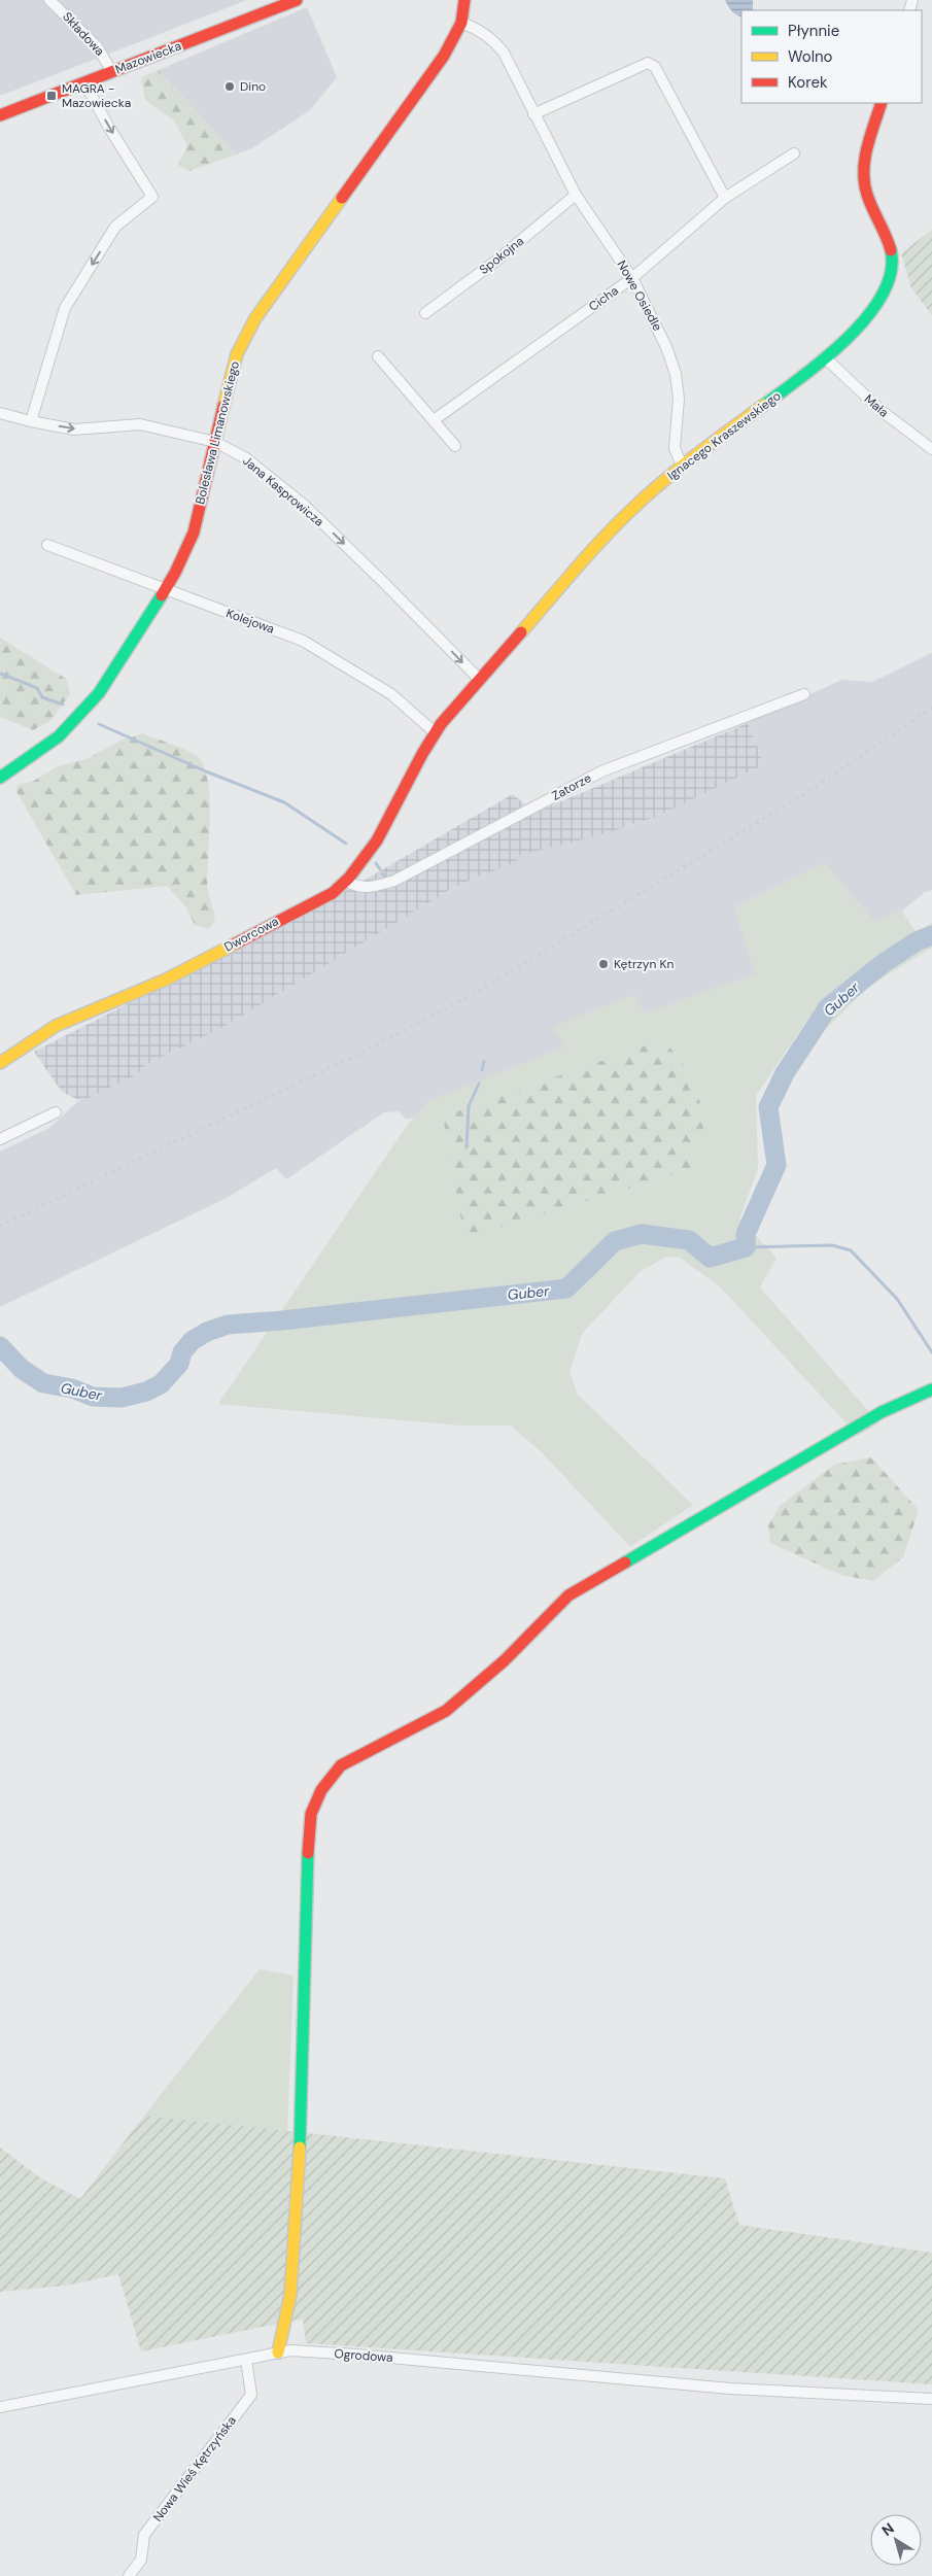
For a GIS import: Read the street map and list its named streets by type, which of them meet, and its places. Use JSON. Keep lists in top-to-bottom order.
{
  "streets": {
    "street": [
      "Składowa",
      "Mazowiecka",
      "Spokojna",
      "Nowe Osiedle",
      "Cicha",
      "Mała",
      "Bolesława Limanowskiego",
      "Ignacego Kraszewskiego",
      "Jana Kasprowicza",
      "Kolejowa",
      "Zatorze",
      "Dworcowa",
      "Ogrodowa",
      "Nowa Wieś Kętrzyńska"
    ]
  },
  "crossings": [
    ["Składowa", "Mazowiecka"],
    ["Spokojna", "Nowe Osiedle"],
    ["Nowe Osiedle", "Cicha"],
    ["Nowe Osiedle", "Bolesława Limanowskiego"],
    ["Nowe Osiedle", "Ignacego Kraszewskiego"],
    ["Mała", "Ignacego Kraszewskiego"],
    ["Bolesława Limanowskiego", "Jana Kasprowicza"],
    ["Bolesława Limanowskiego", "Kolejowa"],
    ["Ignacego Kraszewskiego", "Jana Kasprowicza"],
    ["Ignacego Kraszewskiego", "Kolejowa"],
    ["Ignacego Kraszewskiego", "Dworcowa"],
    ["Kolejowa", "Dworcowa"],
    ["Zatorze", "Dworcowa"],
    ["Ogrodowa", "Nowa Wieś Kętrzyńska"]
  ],
  "one_way": ["Jana Kasprowicza"],
  "water": ["Guber"],
  "places": {
    "other": ["Dino", "Kętrzyn Kn"],
    "transit": ["MAGRA - Mazowiecka"]
  },
  "legend": ["Płynnie", "Wolno", "Korek"],
  "north": "top left"
}
